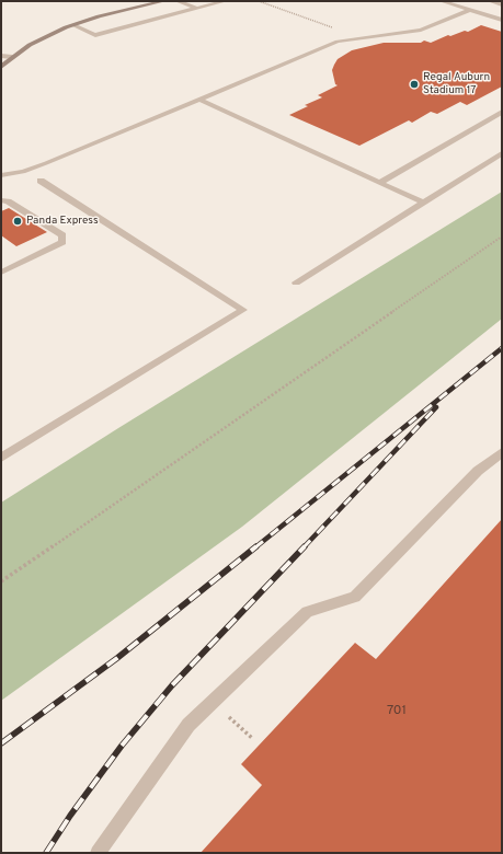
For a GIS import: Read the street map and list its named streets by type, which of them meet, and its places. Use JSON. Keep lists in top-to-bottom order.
{
  "places": ["Regal Auburn Stadium 17", "Panda Express"],
  "house_numbers": ["701"]
}
